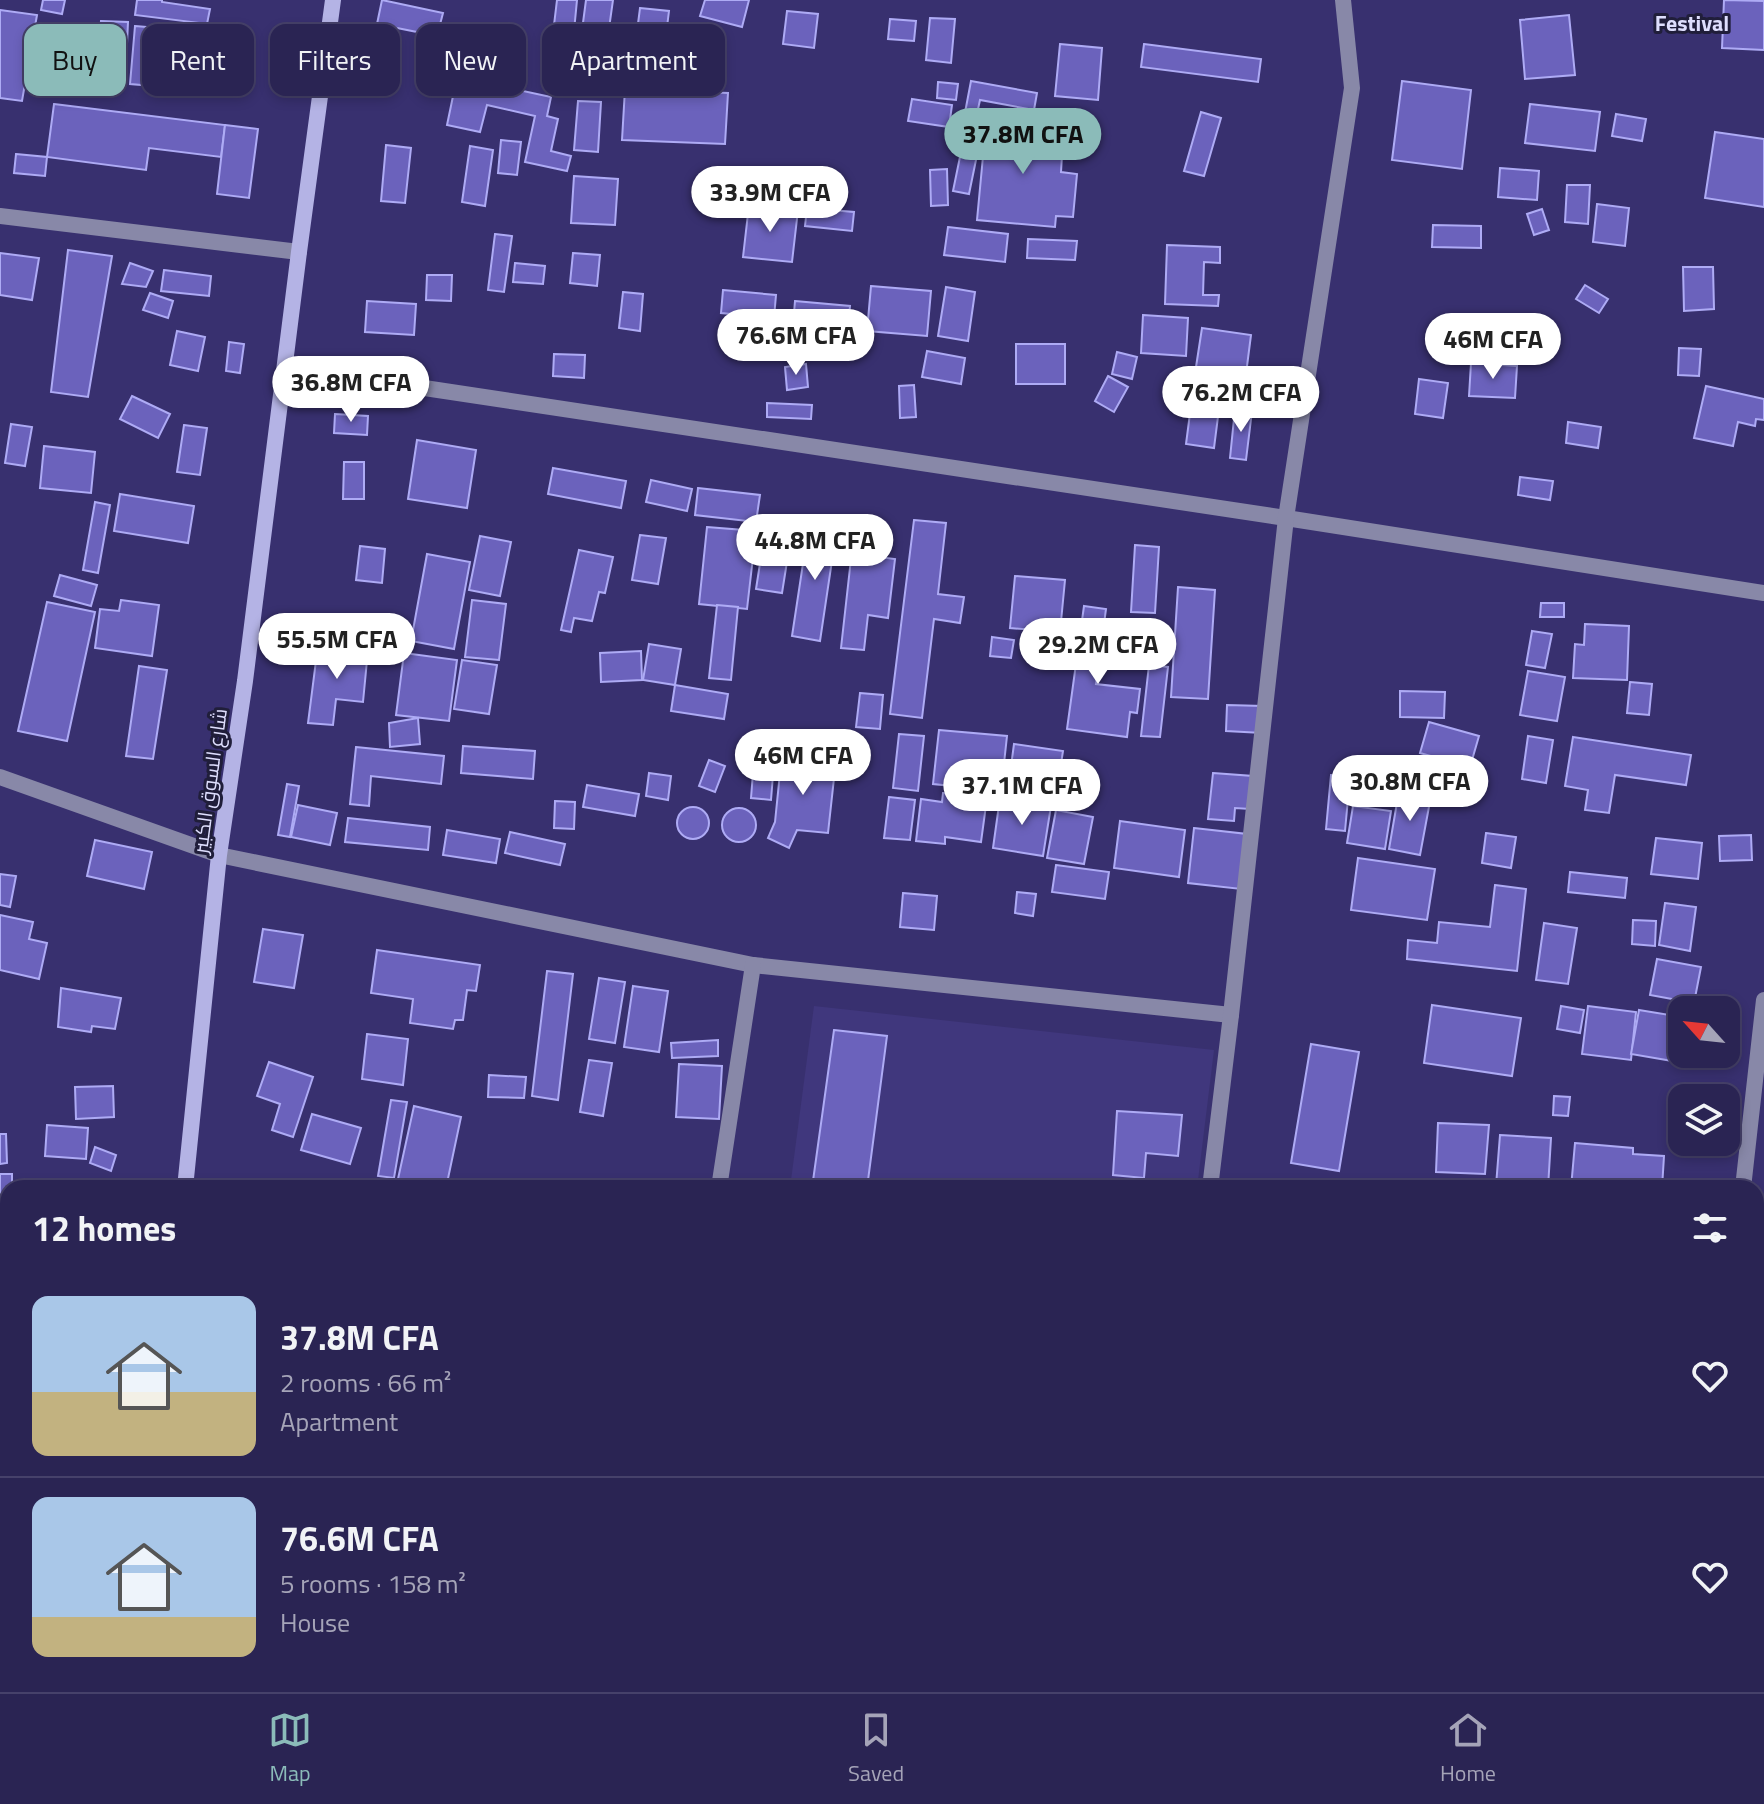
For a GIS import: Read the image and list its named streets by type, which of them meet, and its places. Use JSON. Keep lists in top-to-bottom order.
{
  "streets": {
    "street": ["شارع السوق الكبير"]
  },
  "districts": ["Festival"],
  "north": "top left",
  "page": {
    "chip": [
      "Buy",
      "Rent",
      "Filters",
      "New",
      "Apartment"
    ],
    "price": [
      "37.8M CFA",
      "33.9M CFA",
      "76.6M CFA",
      "46M CFA",
      "36.8M CFA",
      "76.2M CFA",
      "44.8M CFA",
      "55.5M CFA",
      "29.2M CFA",
      "46M CFA",
      "30.8M CFA",
      "37.1M CFA"
    ],
    "heading": "12 homes",
    "list": [
      {
        "name": "37.8M CFA",
        "note": "2 rooms · 66 m² · Apartment"
      },
      {
        "name": "76.6M CFA",
        "note": "5 rooms · 158 m² · House"
      }
    ],
    "tabs": ["Map", "Saved", "Home"]
  }
}
